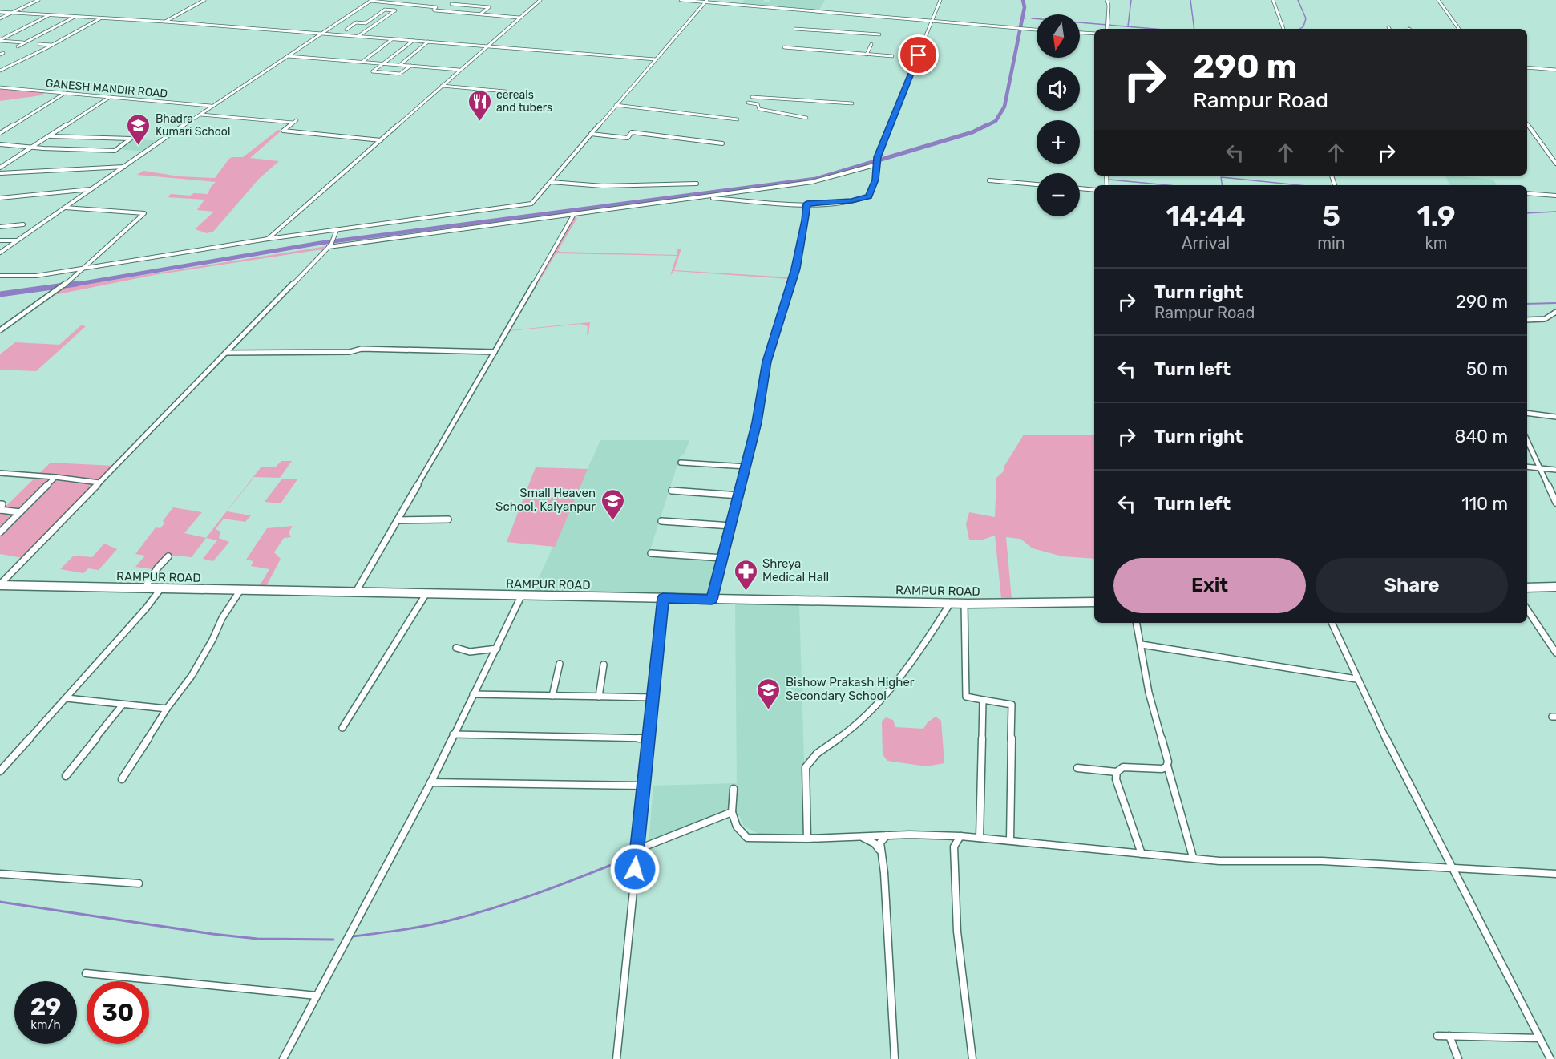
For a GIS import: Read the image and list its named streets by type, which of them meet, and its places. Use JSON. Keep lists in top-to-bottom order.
{
  "streets": {
    "main road": ["RAMPUR ROAD"],
    "street": ["GANESH MANDIR ROAD"]
  },
  "places": {
    "restaurant": ["cereals and tubers"],
    "school or university": ["Bhadra Kumari School", "Small Heaven School, Kalyanpur", "Bishow Prakash Higher Secondary School"],
    "pharmacy": ["Shreya Medical Hall"]
  },
  "north": "bottom",
  "page": {
    "map_buttons": ["+", "−"],
    "turn": ["290 m", "Rampur Road"],
    "eta": [
      "14:44",
      "Arrival",
      "5",
      "min",
      "1.9",
      "km"
    ],
    "list": [
      {
        "name": "Turn right",
        "note": "Rampur Road",
        "value": "290 m"
      },
      {
        "name": "Turn left",
        "value": "50 m"
      },
      {
        "name": "Turn right",
        "value": "840 m"
      },
      {
        "name": "Turn left",
        "value": "110 m"
      }
    ],
    "buttons": ["Exit", "Share"],
    "speed": "29 km/h",
    "limit": "30"
  }
}
